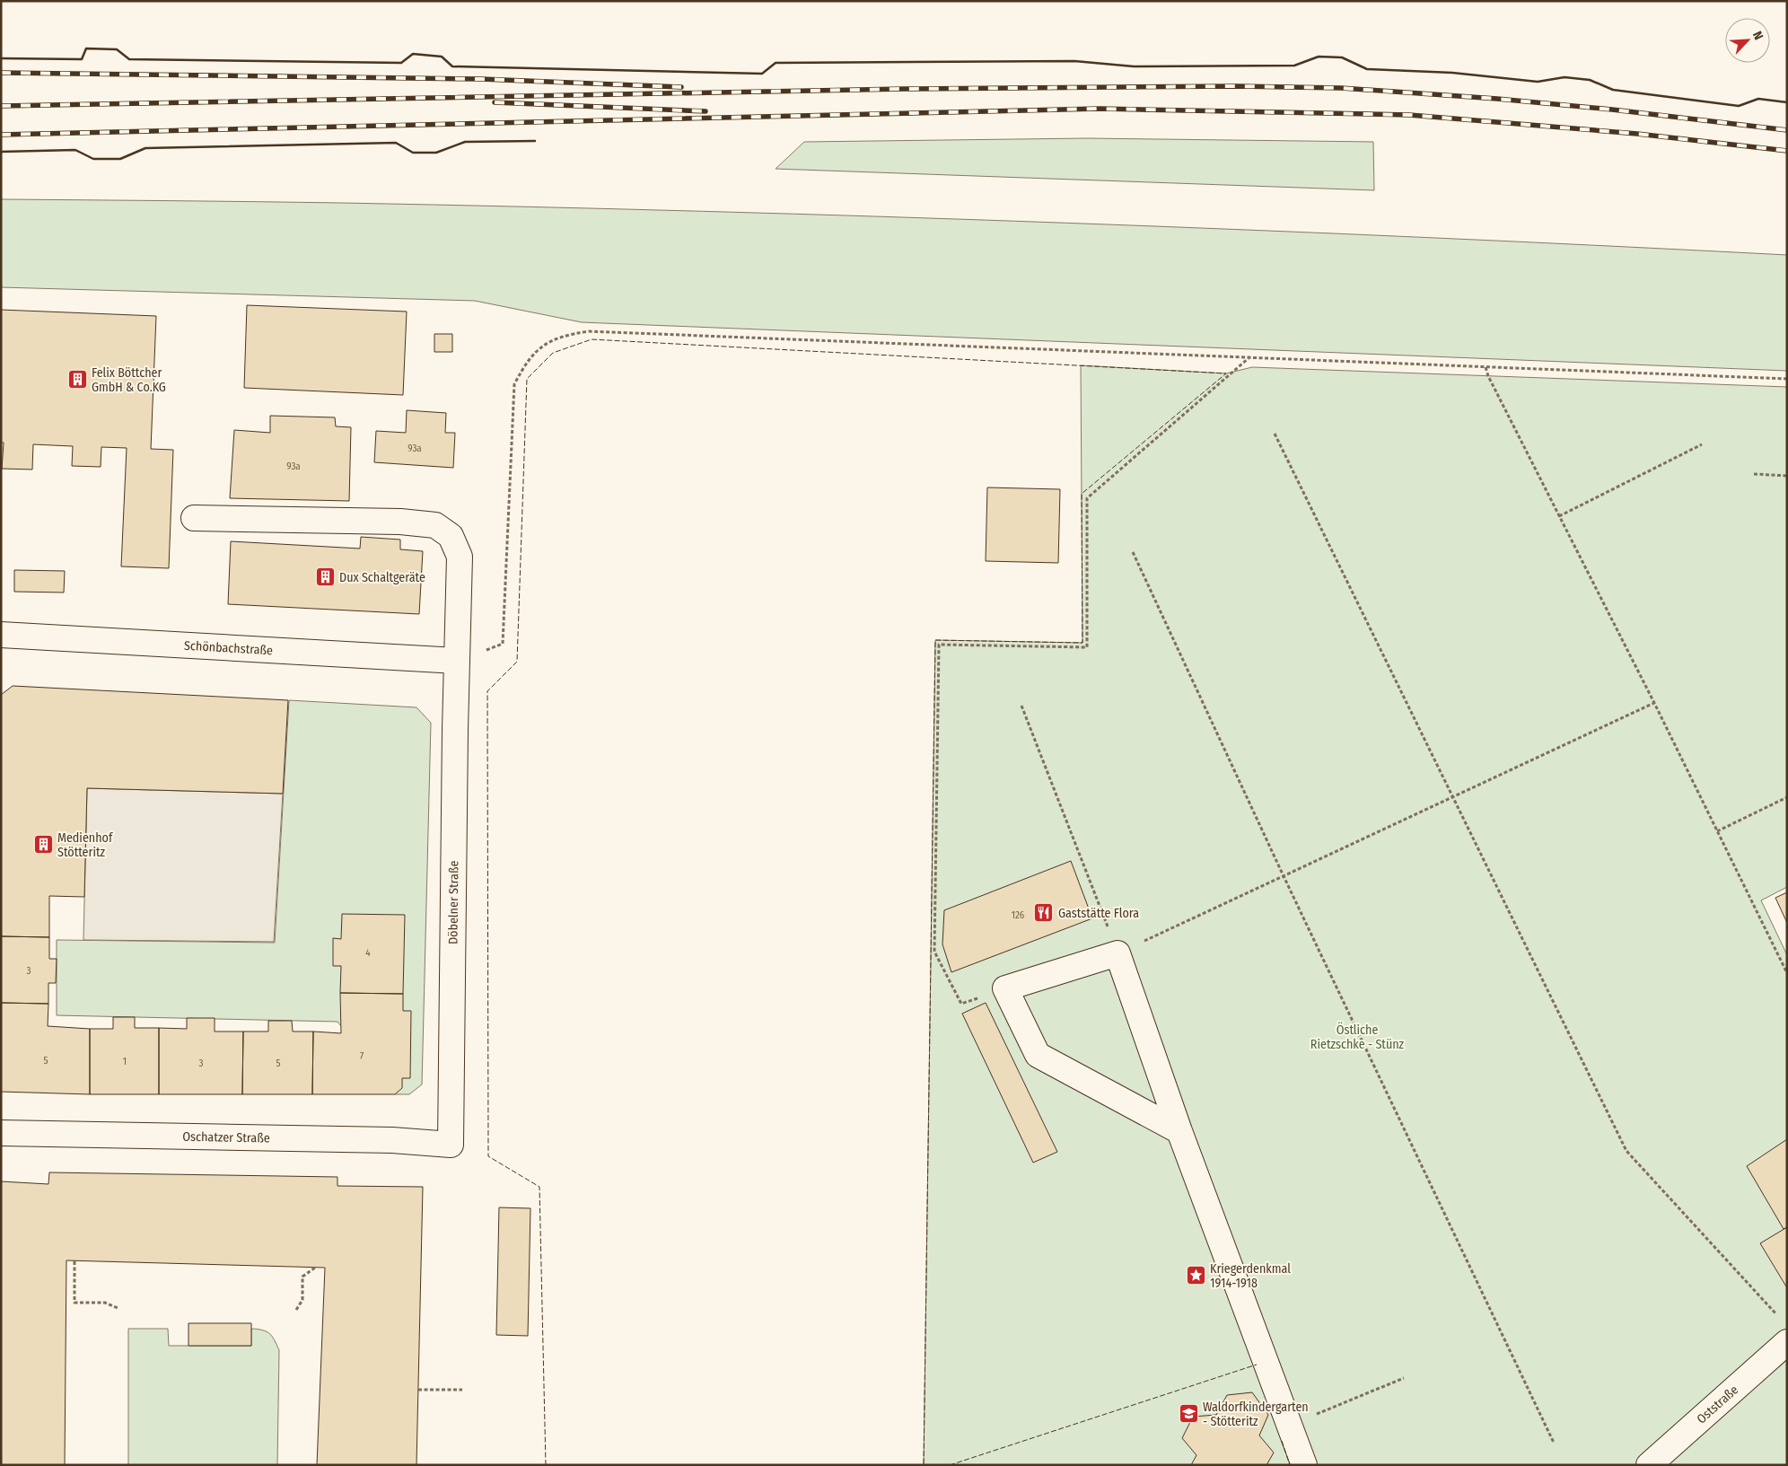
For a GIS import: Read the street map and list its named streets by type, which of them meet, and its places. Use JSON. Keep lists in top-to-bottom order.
{
  "streets": {
    "street": [
      "Schönbachstraße",
      "Döbelner Straße",
      "Oschatzer Straße",
      "Oststraße"
    ]
  },
  "crossings": [
    ["Schönbachstraße", "Döbelner Straße"],
    ["Döbelner Straße", "Oschatzer Straße"]
  ],
  "parks": ["Östliche Rietzschke - Stünz"],
  "places": {
    "building": ["Felix Böttcher GmbH & Co.KG", "Dux Schaltgeräte", "Medienhof Stötteritz"],
    "restaurant": ["Gaststätte Flora"],
    "place": ["Kriegerdenkmal 1914-1918"],
    "school or university": ["Waldorfkindergarten - Stötteritz"]
  },
  "house_numbers": [
    "93a",
    "93a",
    "126",
    "4",
    "3",
    "7",
    "5",
    "1",
    "3",
    "5"
  ],
  "north": "top right"
}
